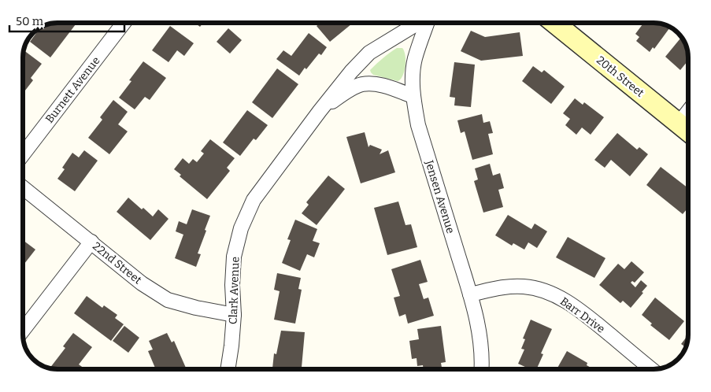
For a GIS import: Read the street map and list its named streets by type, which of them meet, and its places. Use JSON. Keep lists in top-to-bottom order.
{
  "streets": {
    "street": [
      "20th Street",
      "Burnett Avenue",
      "Jensen Avenue",
      "22nd Street",
      "Clark Avenue",
      "Barr Drive"
    ]
  },
  "crossings": [
    ["Jensen Avenue", "Clark Avenue"],
    ["Jensen Avenue", "Barr Drive"],
    ["22nd Street", "Clark Avenue"]
  ],
  "scale_bar": "50 m"
}
